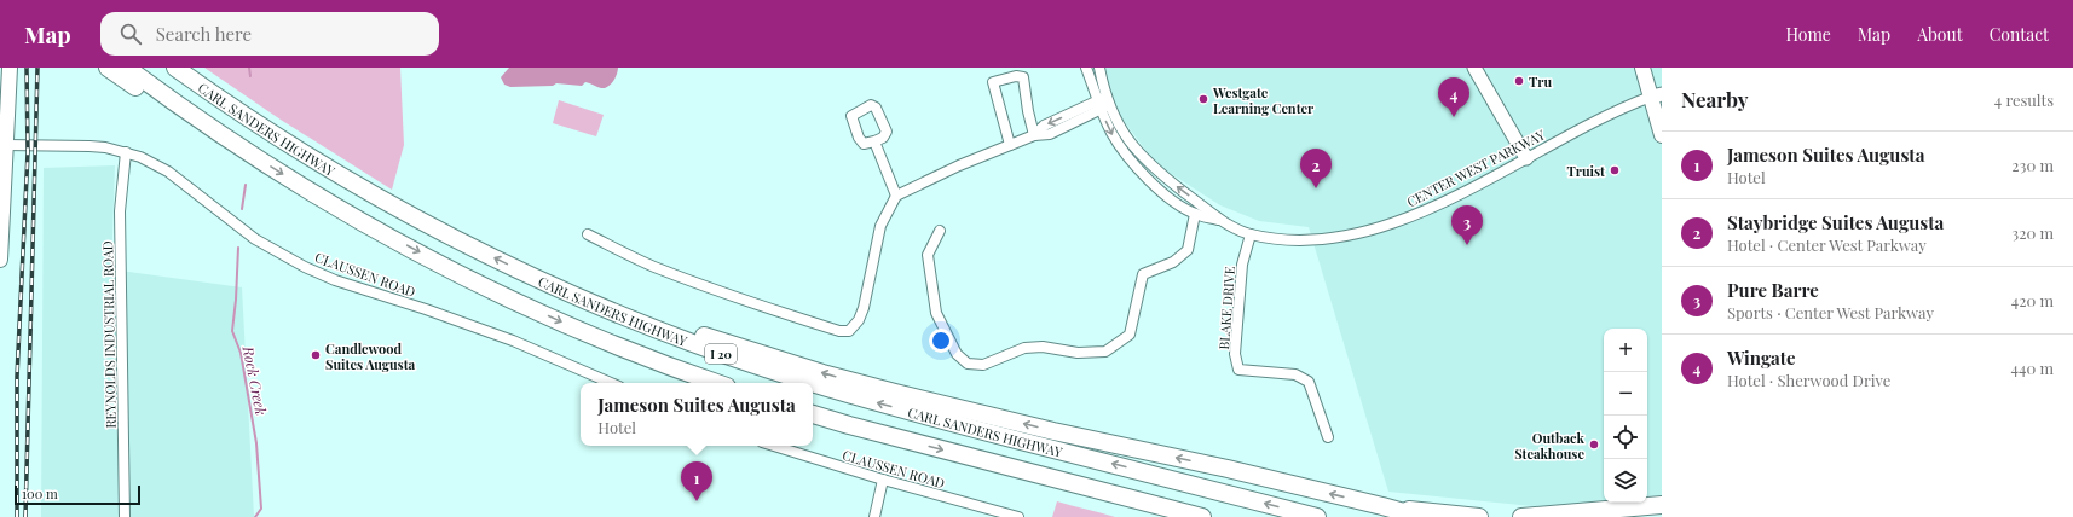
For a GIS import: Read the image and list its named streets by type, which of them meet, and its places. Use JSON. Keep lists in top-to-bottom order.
{
  "streets": {
    "highway": ["CARL SANDERS HIGHWAY", "I 20"],
    "street": [
      "CENTER WEST PARKWAY",
      "CLAUSSEN ROAD",
      "BLAKE DRIVE",
      "REYNOLDS INDUSTRIAL ROAD"
    ]
  },
  "crossings": [
    ["CENTER WEST PARKWAY", "BLAKE DRIVE"],
    ["CLAUSSEN ROAD", "REYNOLDS INDUSTRIAL ROAD"]
  ],
  "water": ["Rock Creek"],
  "places": [
    "Tru",
    "Westgate Learning Center",
    "Truist",
    "Candlewood Suites Augusta",
    "Outback Steakhouse"
  ],
  "scale_bar": "100 m",
  "page": {
    "header": "Map",
    "search": "Search here",
    "nav": [
      "Home",
      "Map",
      "About",
      "Contact"
    ],
    "heading": ["Nearby", "4 results"],
    "pins": [
      "4",
      "2",
      "3",
      "1"
    ],
    "list": [
      {
        "mark": "1",
        "name": "Jameson Suites Augusta",
        "note": "Hotel",
        "value": "230 m"
      },
      {
        "mark": "2",
        "name": "Staybridge Suites Augusta",
        "note": "Hotel · Center West Parkway",
        "value": "320 m"
      },
      {
        "mark": "3",
        "name": "Pure Barre",
        "note": "Sports · Center West Parkway",
        "value": "420 m"
      },
      {
        "mark": "4",
        "name": "Wingate",
        "note": "Hotel · Sherwood Drive",
        "value": "440 m"
      }
    ],
    "map_buttons": ["+", "−"],
    "popup": ["Jameson Suites Augusta", "Hotel"],
    "scale": "100 m"
  }
}
